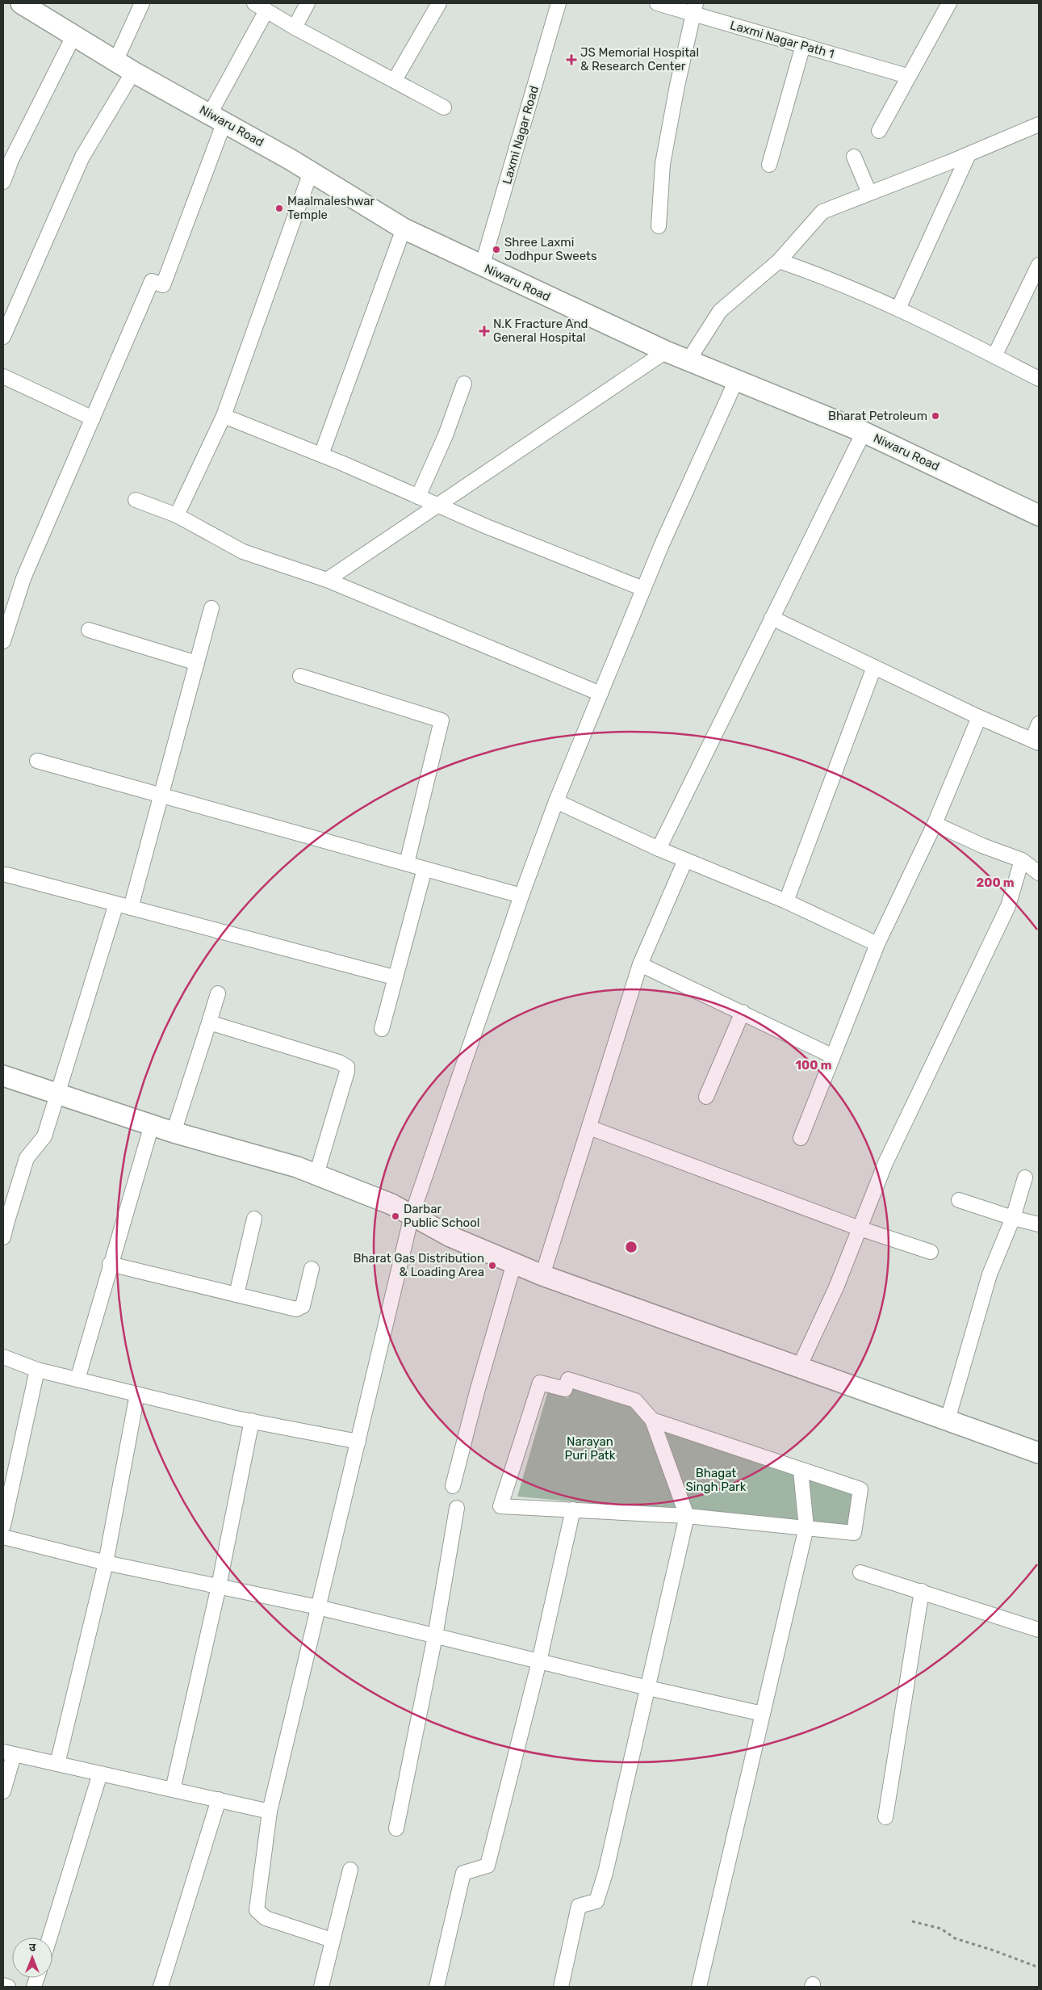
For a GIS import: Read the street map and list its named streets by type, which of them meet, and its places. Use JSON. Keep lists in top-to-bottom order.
{
  "streets": {
    "street": ["Laxmi Nagar Path 1", "Niwaru Road", "Laxmi Nagar Road"]
  },
  "crossings": [
    ["Niwaru Road", "Laxmi Nagar Road"]
  ],
  "parks": ["Narayan Puri Patk", "Bhagat Singh Park"],
  "places": {
    "health": ["JS Memorial Hospital & Research Center", "N.K Fracture And General Hospital"],
    "other": [
      "Maalmaleshwar Temple",
      "Shree Laxmi Jodhpur Sweets",
      "Bharat Petroleum",
      "Darbar Public School",
      "Bharat Gas Distribution & Loading Area"
    ]
  },
  "north": "top",
  "rings": ["200 m", "100 m"]
}
